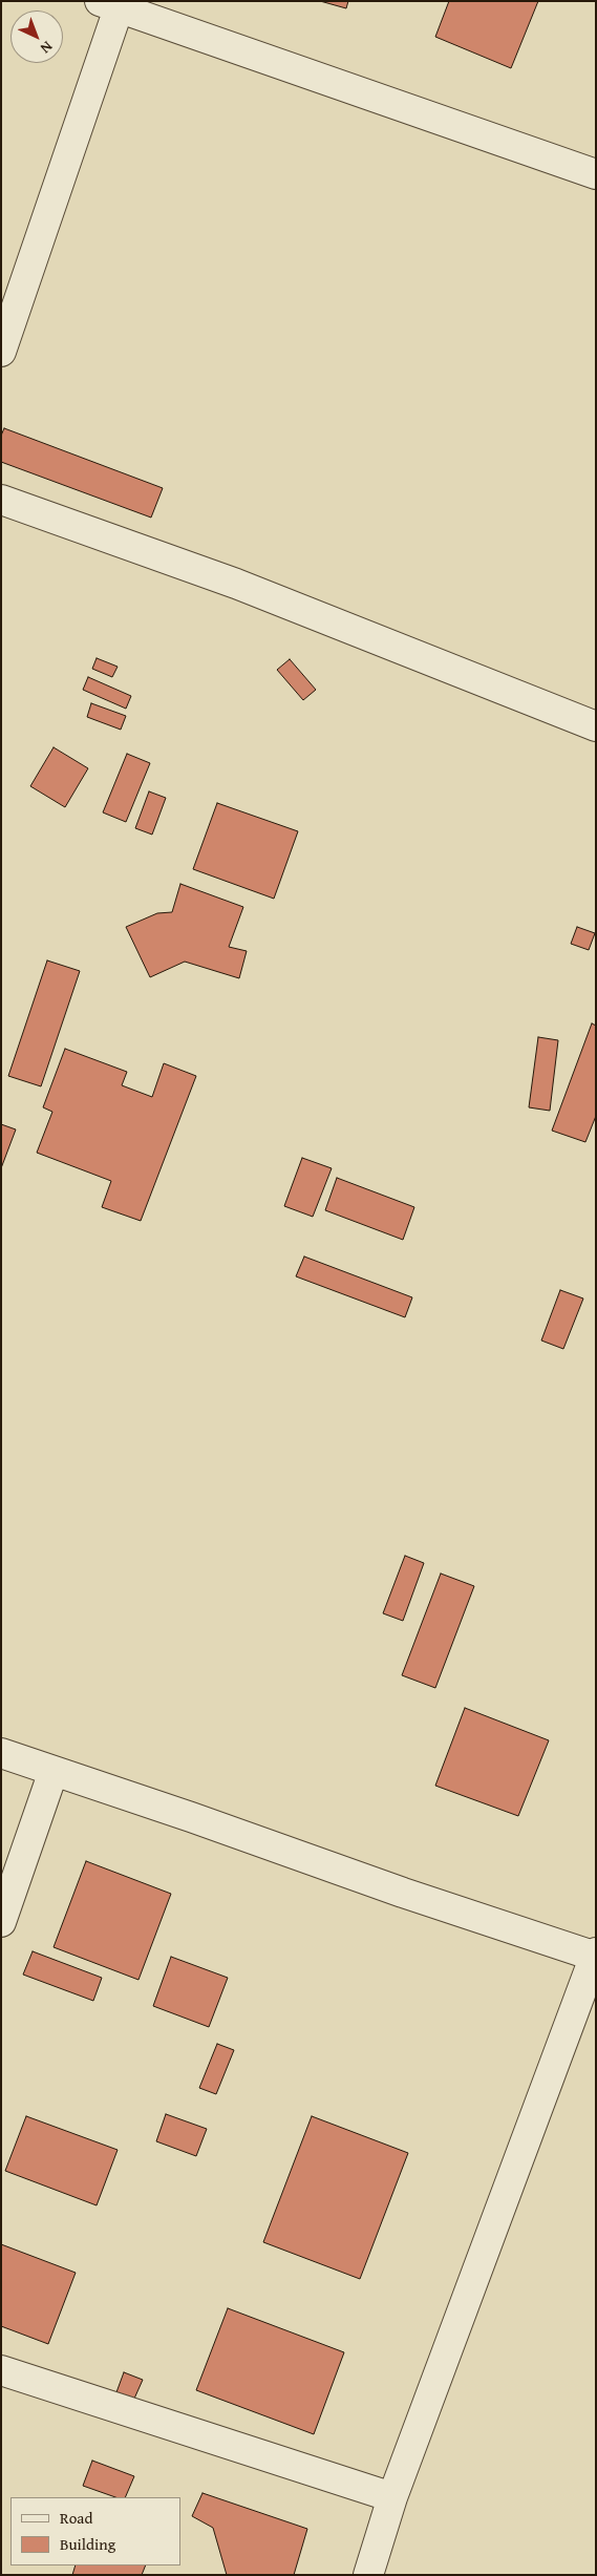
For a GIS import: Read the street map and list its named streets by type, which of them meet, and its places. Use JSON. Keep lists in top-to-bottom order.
{
  "legend": ["Road", "Building"],
  "north": "bottom right"
}
